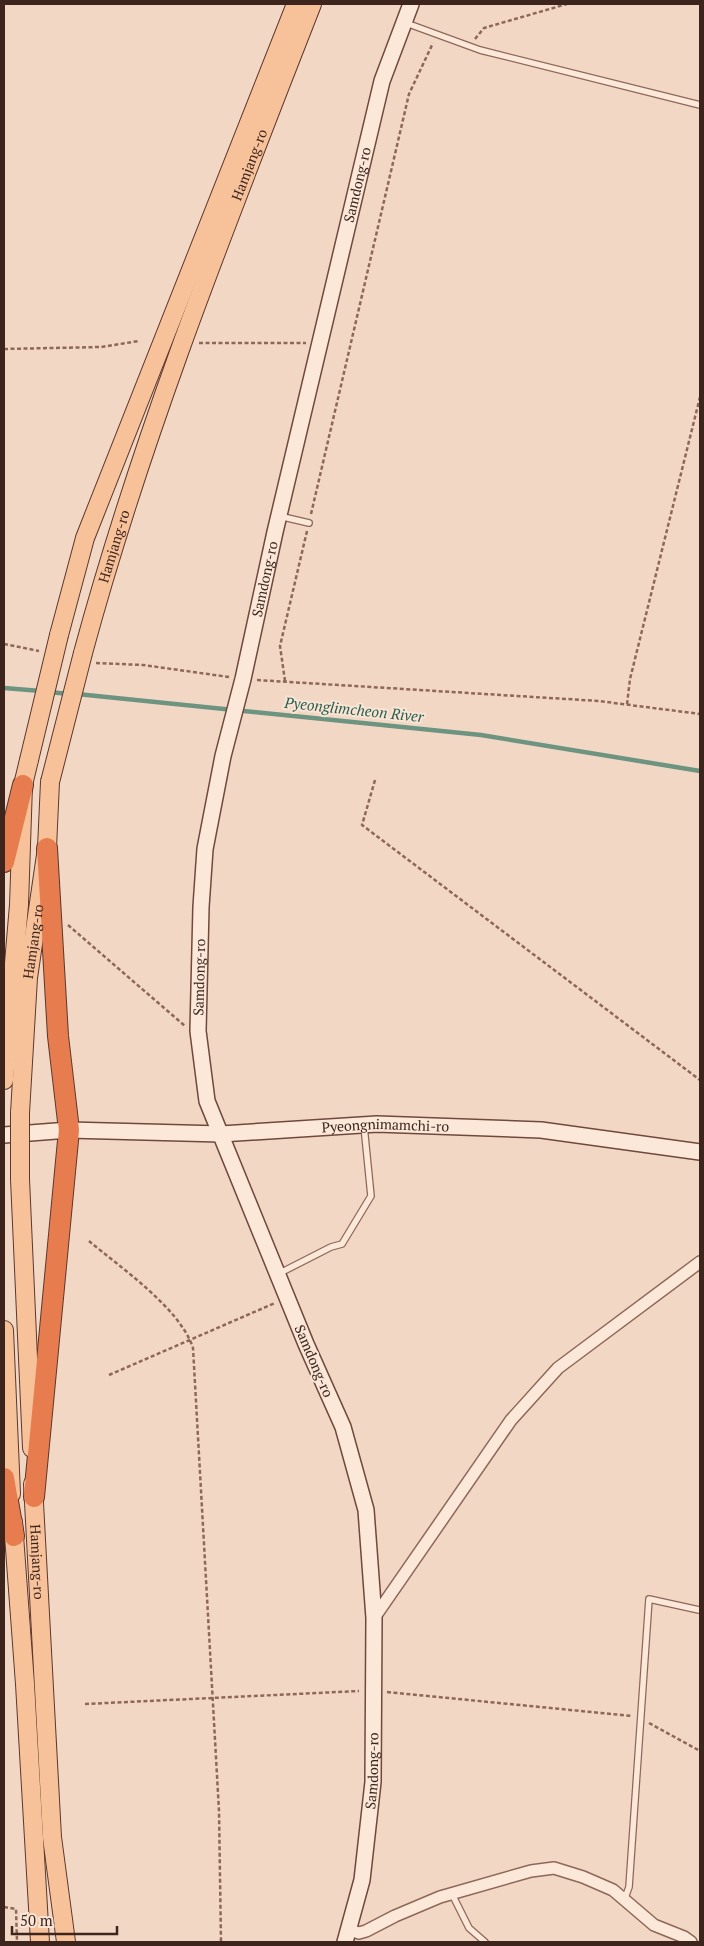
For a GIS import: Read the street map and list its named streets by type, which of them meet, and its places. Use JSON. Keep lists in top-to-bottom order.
{
  "streets": {
    "main road": ["Hamjang-ro"],
    "street": ["Samdong-ro", "Pyeongnimamchi-ro"]
  },
  "crossings": [
    ["Samdong-ro", "Pyeongnimamchi-ro"]
  ],
  "water": ["Pyeonglimcheon River"],
  "scale_bar": "50 m"
}
